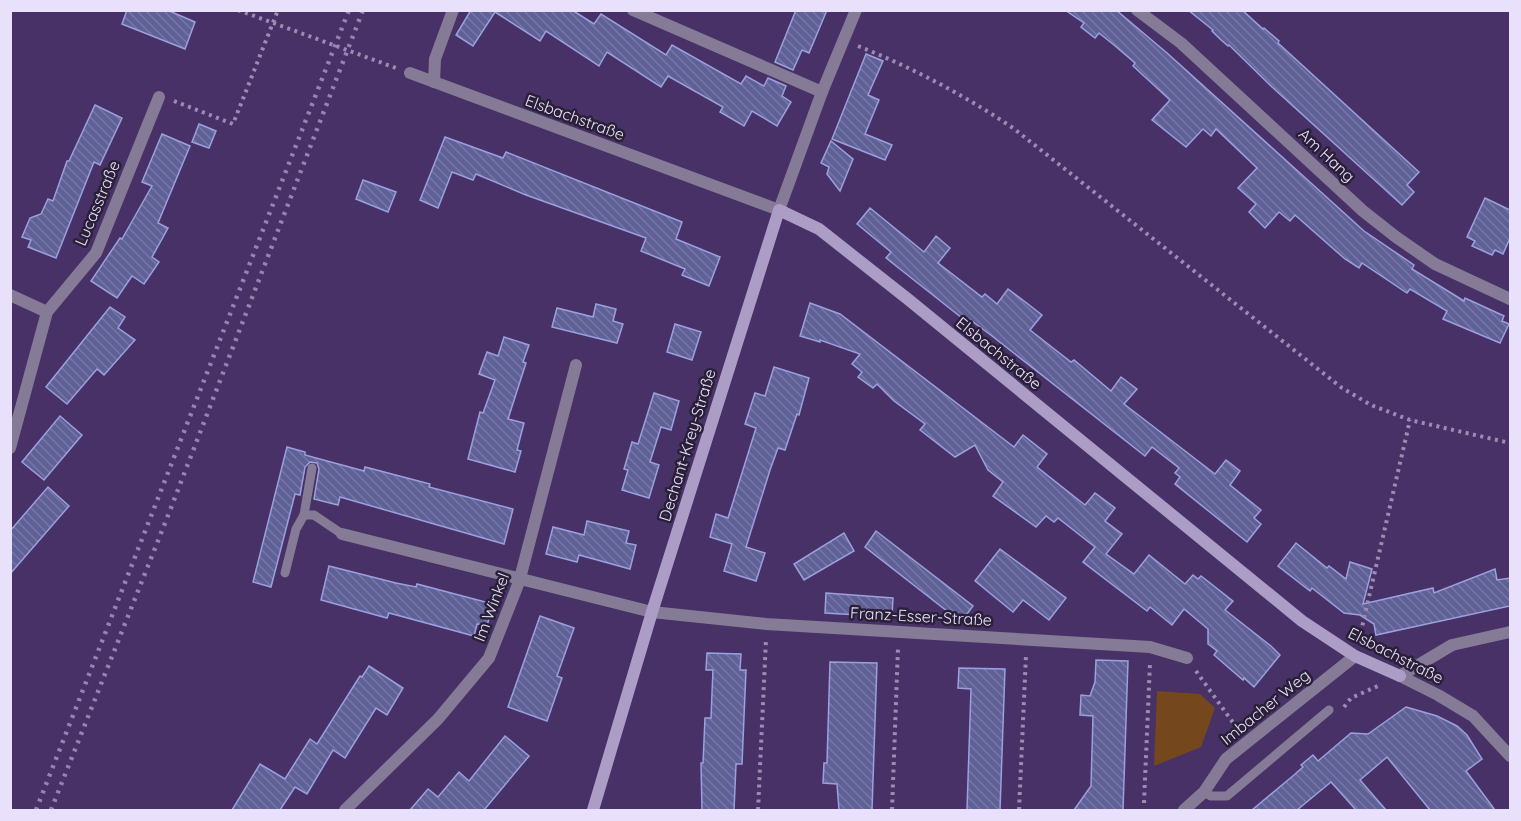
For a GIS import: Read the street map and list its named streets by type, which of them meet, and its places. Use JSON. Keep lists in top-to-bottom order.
{
  "streets": {
    "street": [
      "Elsbachstraße",
      "Am Hang",
      "Lucasstraße",
      "Dechant-Krey-Straße",
      "Im Winkel",
      "Franz-Esser-Straße",
      "Imbacher Weg"
    ]
  },
  "crossings": [
    ["Elsbachstraße", "Dechant-Krey-Straße"],
    ["Elsbachstraße", "Imbacher Weg"],
    ["Dechant-Krey-Straße", "Franz-Esser-Straße"],
    ["Im Winkel", "Franz-Esser-Straße"]
  ]
}
